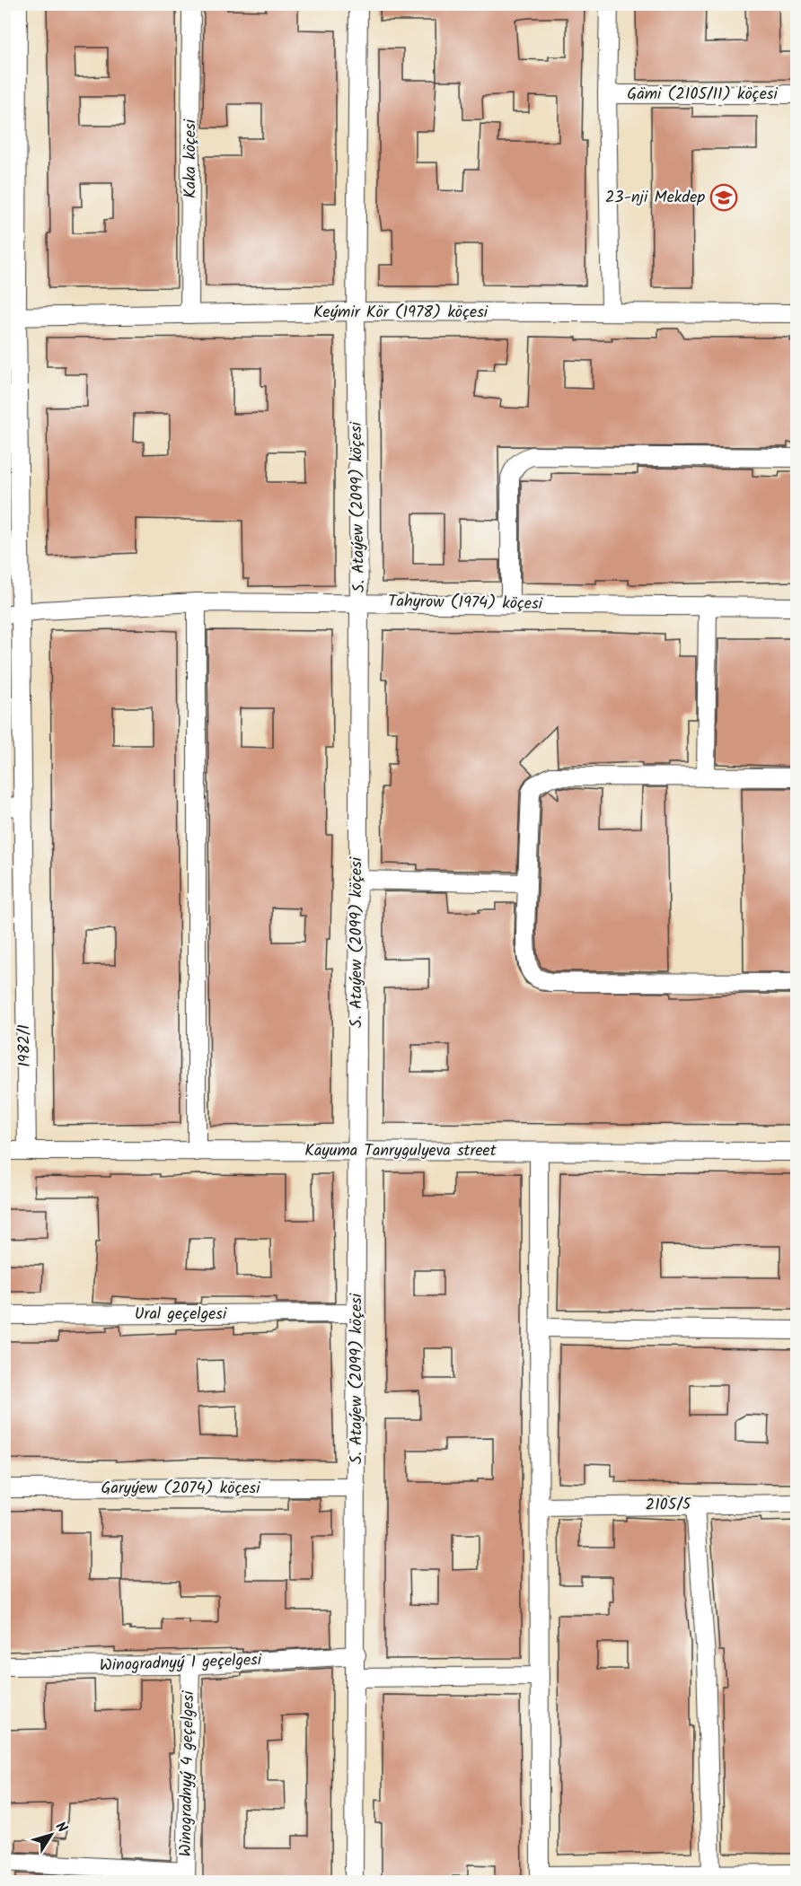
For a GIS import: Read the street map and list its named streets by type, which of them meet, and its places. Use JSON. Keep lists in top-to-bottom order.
{
  "streets": {
    "street": [
      "Gämi (2105/11) köçesi",
      "Kaka köçesi",
      "Keýmir Kör (1978) köçesi",
      "S. Ataýew (2099) köçesi",
      "Tahyrow (1974) köçesi",
      "1982/1",
      "Kayuma Tanrygulyeva street",
      "Ural geçelgesi",
      "Garyýew (2074) köçesi",
      "2105/5",
      "Winogradnyý 1 geçelgesi",
      "Winogradnyý 4 geçelgesi"
    ]
  },
  "crossings": [
    ["Kaka köçesi", "Keýmir Kör (1978) köçesi"],
    ["Keýmir Kör (1978) köçesi", "S. Ataýew (2099) köçesi"],
    ["Keýmir Kör (1978) köçesi", "1982/1"],
    ["S. Ataýew (2099) köçesi", "Tahyrow (1974) köçesi"],
    ["S. Ataýew (2099) köçesi", "Kayuma Tanrygulyeva street"],
    ["S. Ataýew (2099) köçesi", "Ural geçelgesi"],
    ["S. Ataýew (2099) köçesi", "Garyýew (2074) köçesi"],
    ["S. Ataýew (2099) köçesi", "Winogradnyý 1 geçelgesi"],
    ["Tahyrow (1974) köçesi", "1982/1"],
    ["1982/1", "Kayuma Tanrygulyeva street"],
    ["Winogradnyý 1 geçelgesi", "Winogradnyý 4 geçelgesi"]
  ],
  "places": {
    "school or university": ["23-nji Mekdep"]
  },
  "north": "top right"
}
